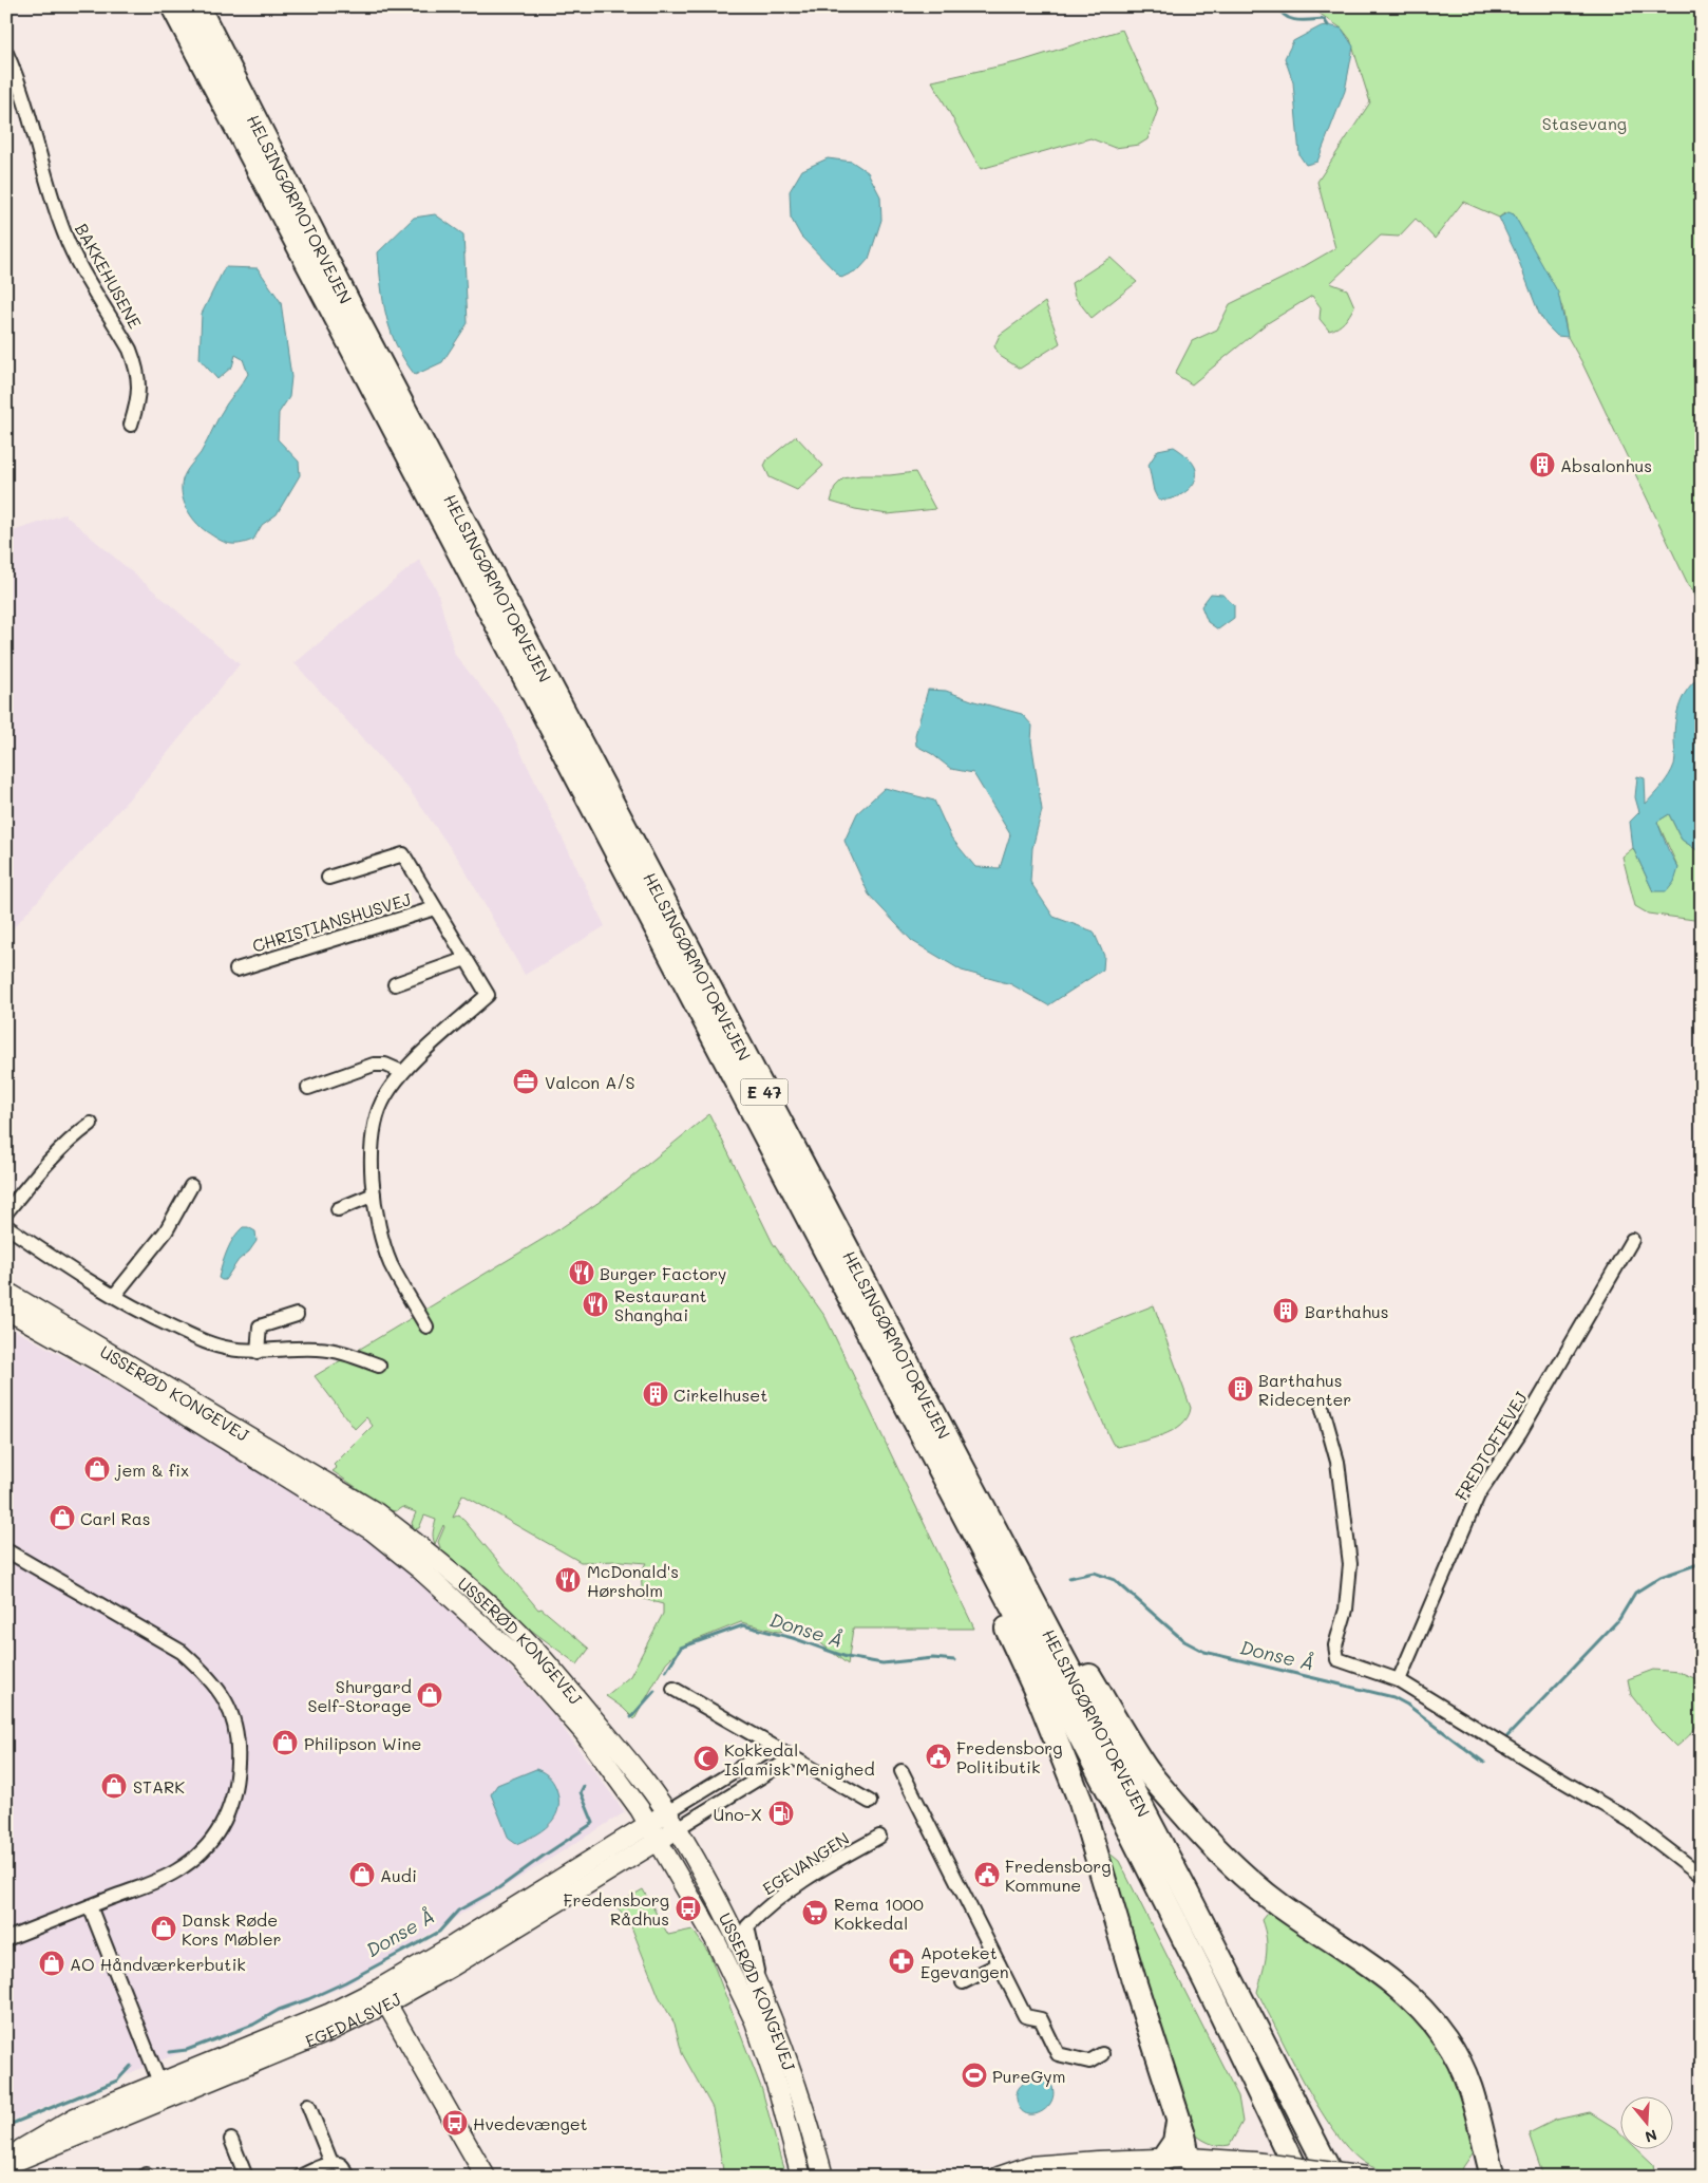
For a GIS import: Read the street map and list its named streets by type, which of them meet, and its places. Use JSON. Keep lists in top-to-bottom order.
{
  "streets": {
    "highway": ["HELSINGØRMOTORVEJEN", "E 47"],
    "main road": ["USSERØD KONGEVEJ", "EGEDALSVEJ"],
    "street": [
      "BAKKEHUSENE",
      "CHRISTIANSHUSVEJ",
      "FREDTOFTEVEJ",
      "EGEVANGEN"
    ]
  },
  "crossings": [
    ["USSERØD KONGEVEJ", "EGEVANGEN"],
    ["USSERØD KONGEVEJ", "EGEDALSVEJ"]
  ],
  "water": ["Donse Å"],
  "parks": ["Stasevang"],
  "places": {
    "building": [
      "Absalonhus",
      "Barthahus",
      "Barthahus Ridecenter",
      "Cirkelhuset"
    ],
    "office": ["Valcon A/S"],
    "restaurant": ["Burger Factory", "Restaurant Shanghai", "McDonald's Hørsholm"],
    "shop": [
      "jem & fix",
      "Carl Ras",
      "Shurgard Self-Storage",
      "Philipson Wine",
      "STARK",
      "Audi",
      "Dansk Røde Kors Møbler",
      "AO Håndværkerbutik"
    ],
    "public building": ["Fredensborg Politibutik", "Fredensborg Kommune"],
    "mosque": ["Kokkedal Islamisk Menighed"],
    "fuel station": ["Uno-X"],
    "bus stop": ["Fredensborg Rådhus", "Hvedevænget"],
    "supermarket": ["Rema 1000 Kokkedal"],
    "pharmacy": ["Apoteket Egevangen"],
    "sports": ["PureGym"]
  },
  "north": "bottom"
}
